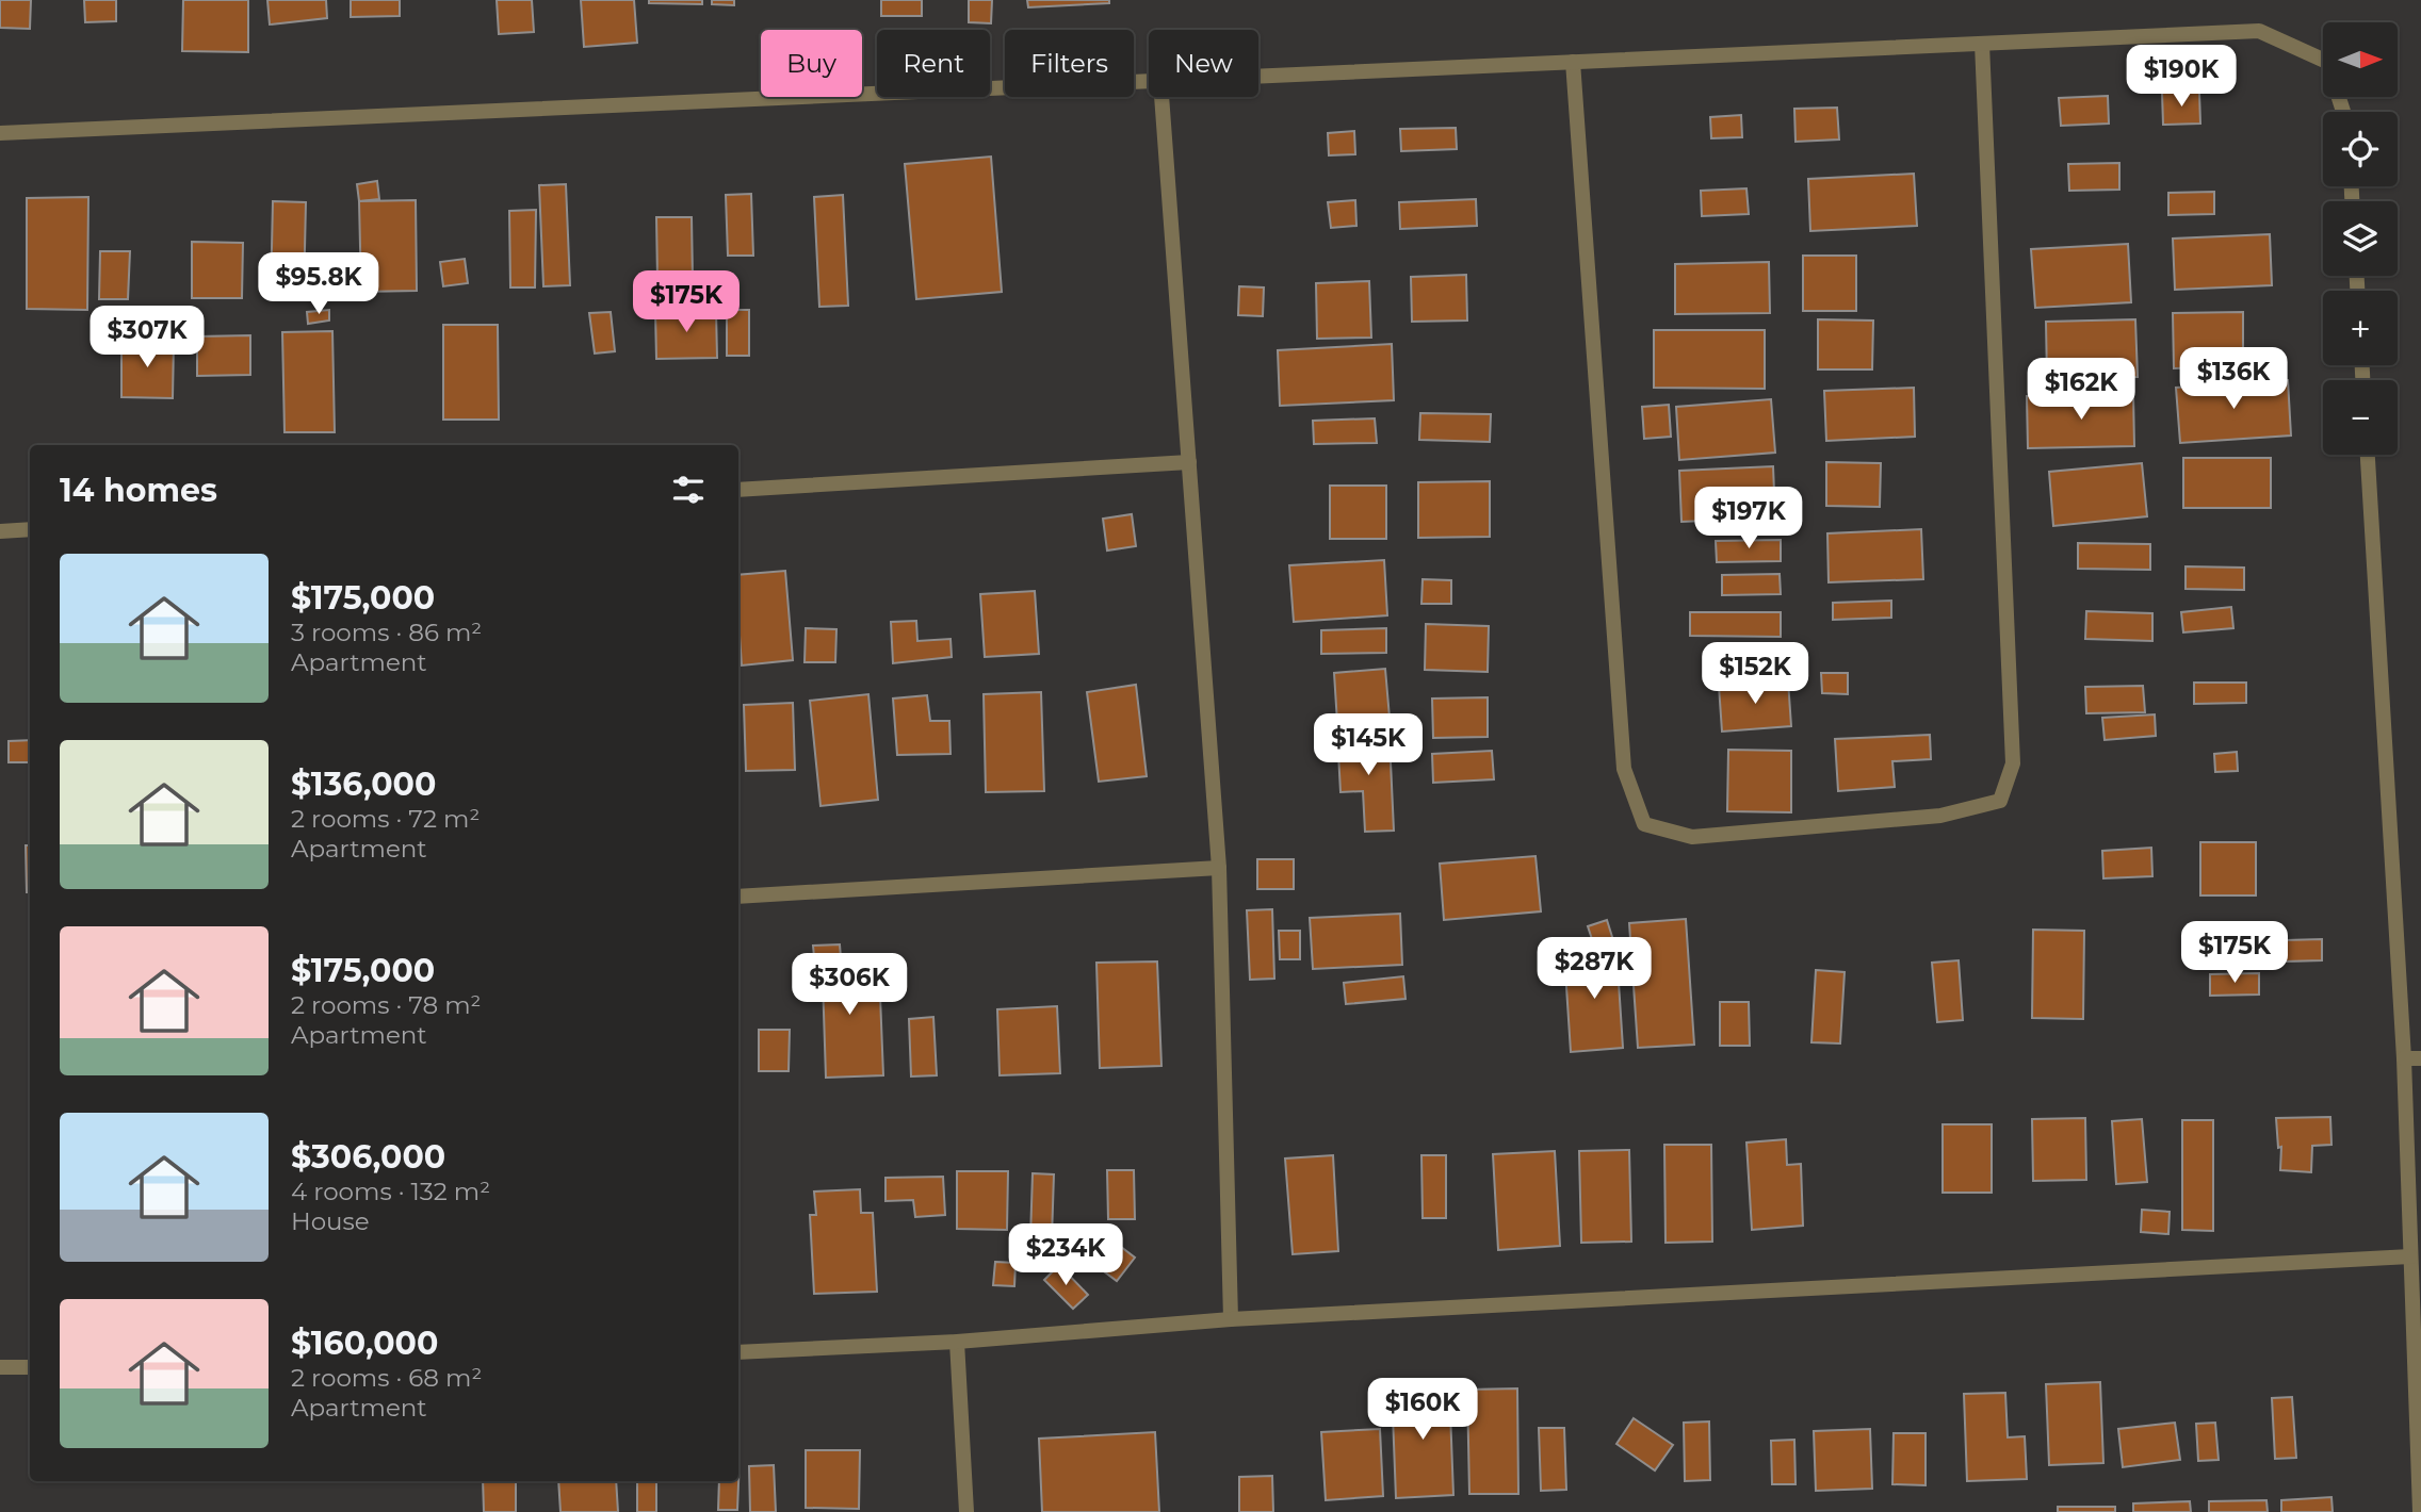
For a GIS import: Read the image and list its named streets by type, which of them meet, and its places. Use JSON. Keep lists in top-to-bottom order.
{
  "north": "right",
  "page": {
    "map_buttons": ["+", "−"],
    "chip": [
      "Buy",
      "Rent",
      "Filters",
      "New"
    ],
    "price": [
      "$190K",
      "$95.8K",
      "$175K",
      "$307K",
      "$136K",
      "$162K",
      "$197K",
      "$152K",
      "$145K",
      "$175K",
      "$287K",
      "$306K",
      "$234K",
      "$160K"
    ],
    "heading": "14 homes",
    "list": [
      {
        "name": "$175,000",
        "note": "3 rooms · 86 m² · Apartment"
      },
      {
        "name": "$136,000",
        "note": "2 rooms · 72 m² · Apartment"
      },
      {
        "name": "$175,000",
        "note": "2 rooms · 78 m² · Apartment"
      },
      {
        "name": "$306,000",
        "note": "4 rooms · 132 m² · House"
      },
      {
        "name": "$160,000",
        "note": "2 rooms · 68 m² · Apartment"
      }
    ]
  }
}
